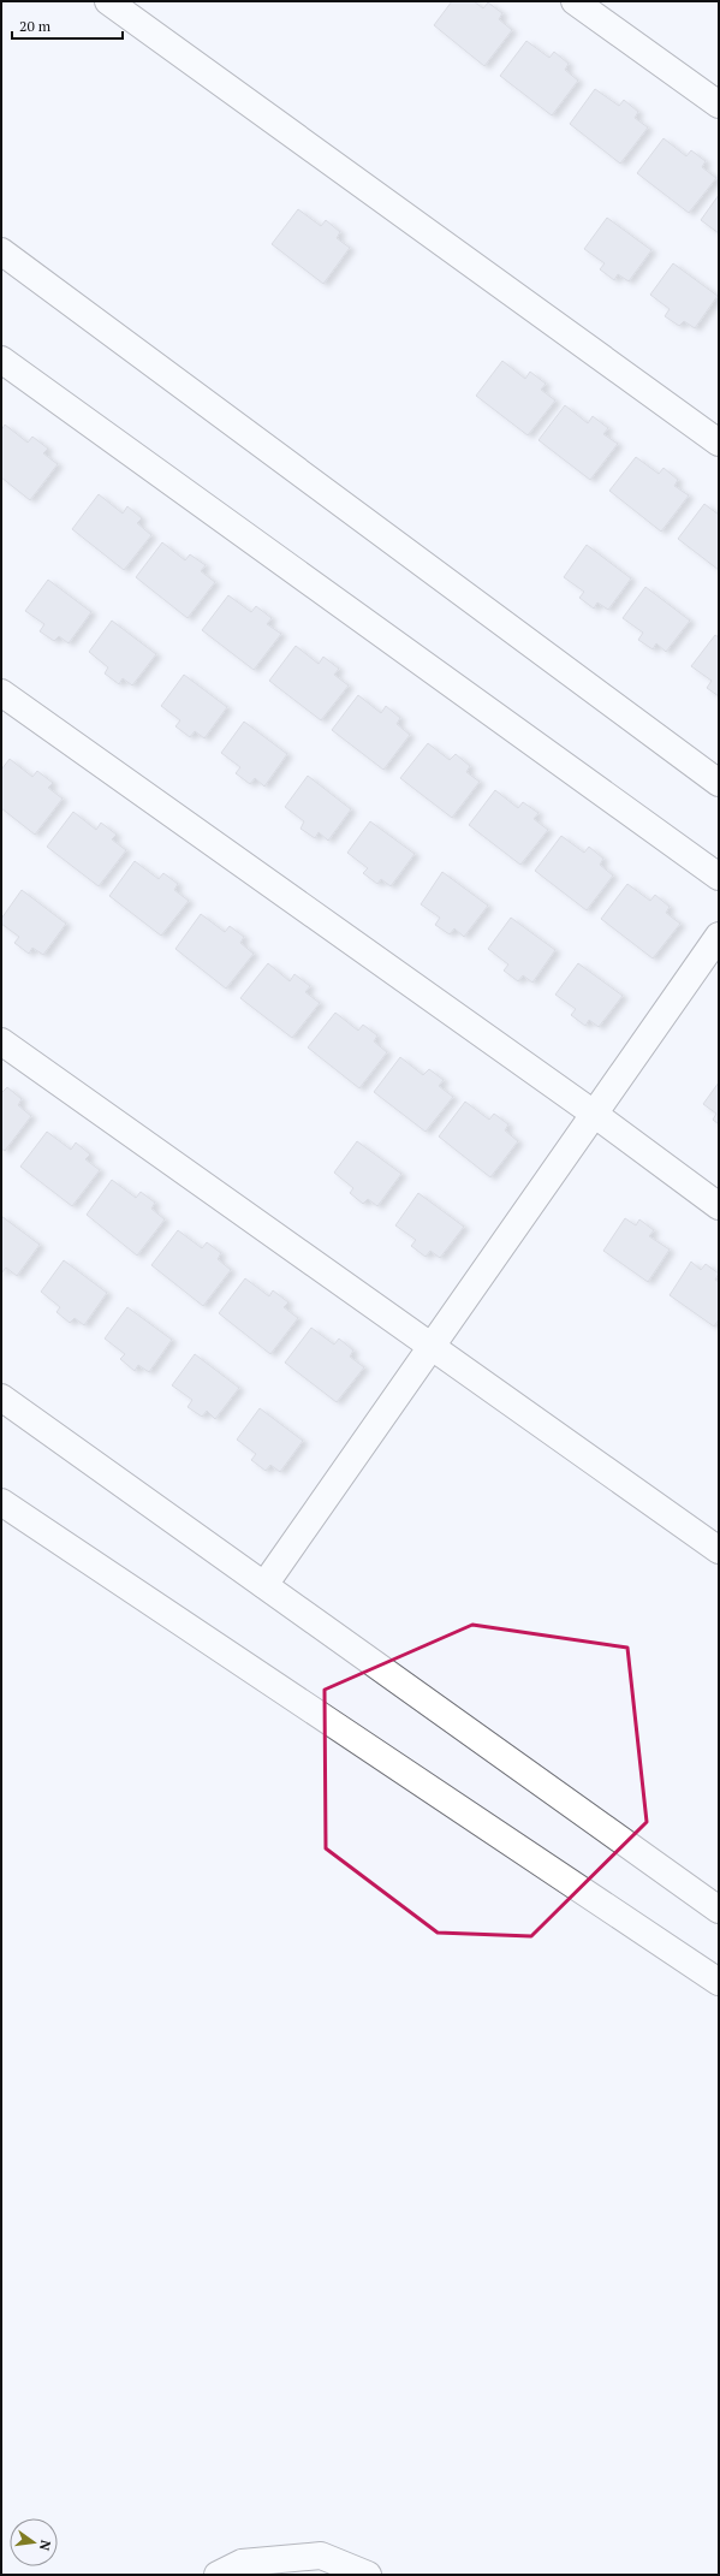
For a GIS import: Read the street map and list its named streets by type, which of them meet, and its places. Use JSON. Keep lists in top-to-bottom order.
{
  "scale_bar": "20 m",
  "north": "right"
}
